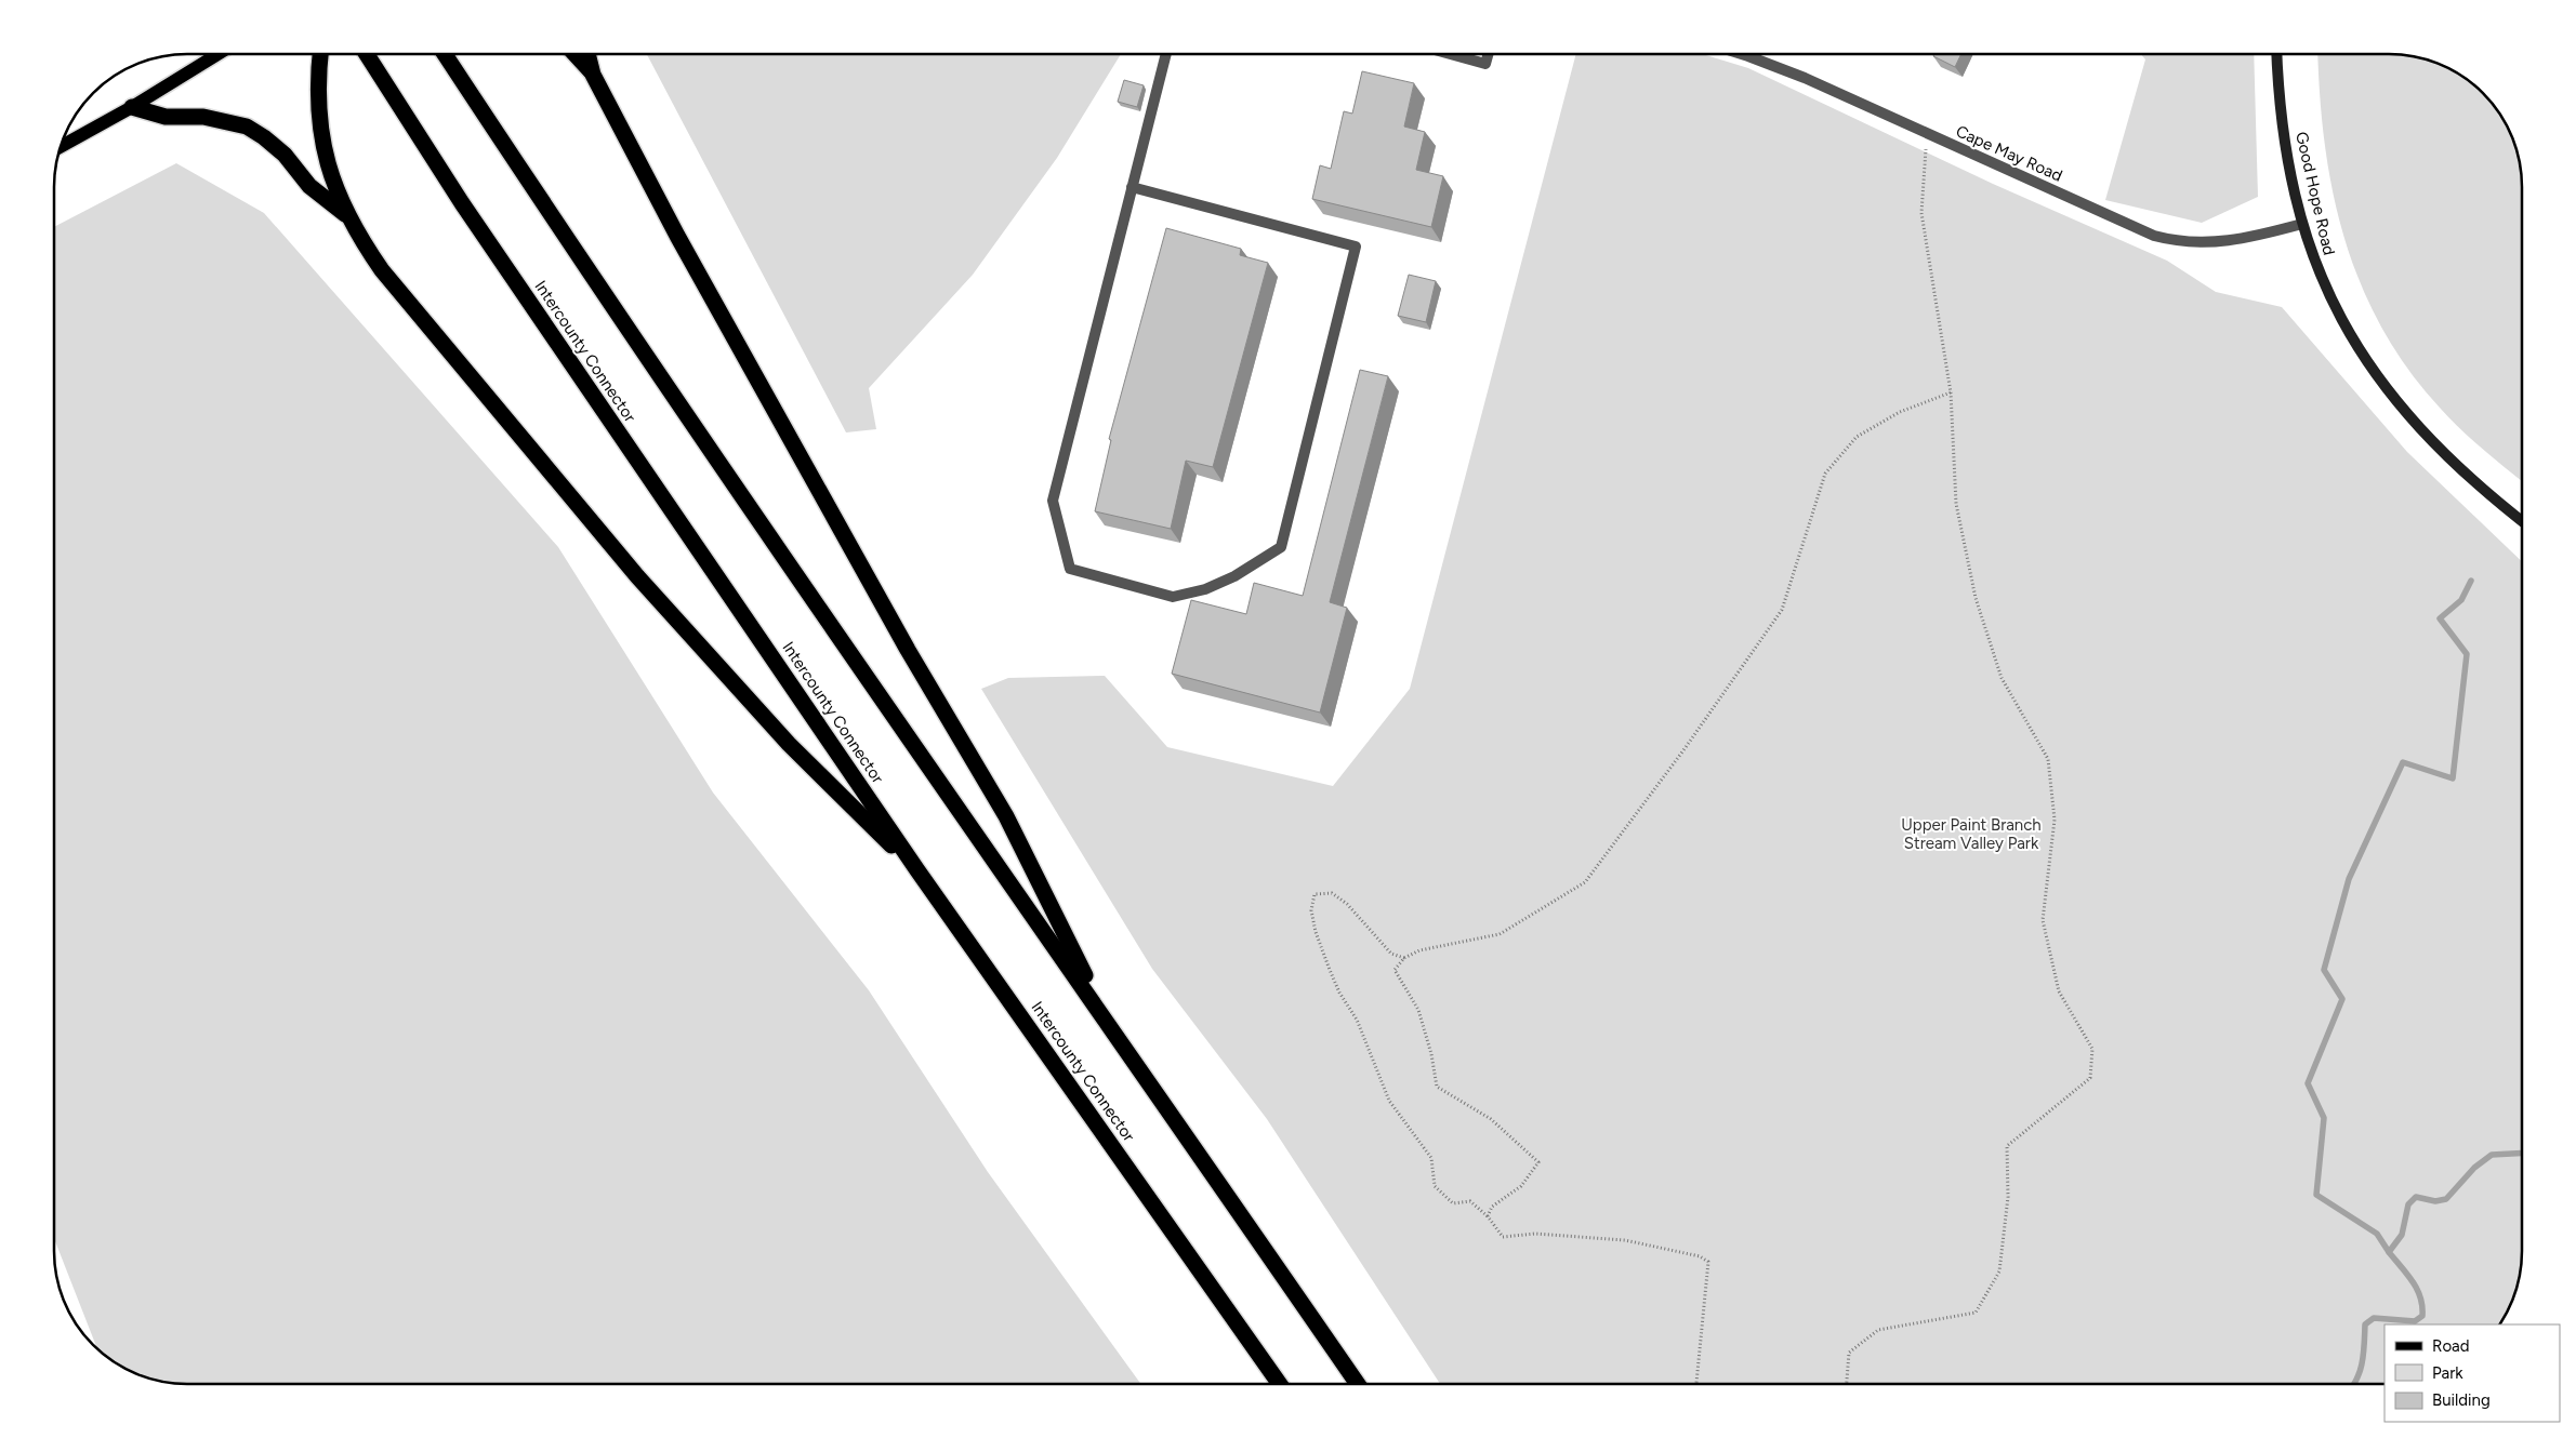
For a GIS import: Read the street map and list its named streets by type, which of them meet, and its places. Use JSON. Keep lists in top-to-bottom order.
{
  "streets": {
    "highway": ["Intercounty Connector"],
    "street": ["Cape May Road", "Good Hope Road"]
  },
  "crossings": [
    ["Cape May Road", "Good Hope Road"]
  ],
  "parks": ["Upper Paint Branch Stream Valley Park"],
  "legend": ["Road", "Park", "Building"]
}
